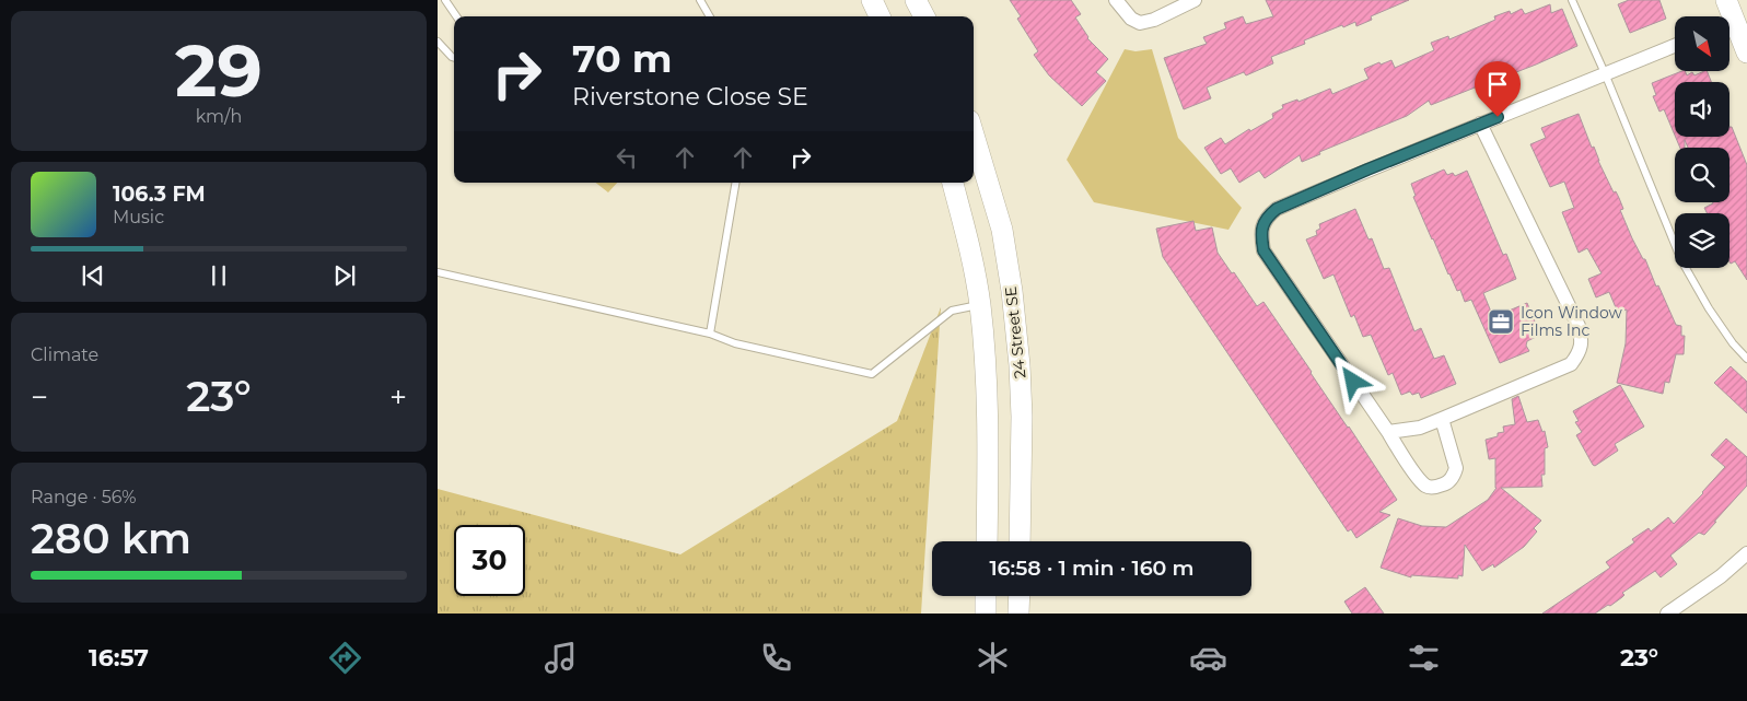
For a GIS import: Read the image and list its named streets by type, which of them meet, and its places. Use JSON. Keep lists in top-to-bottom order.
{
  "streets": {
    "main road": ["24 Street SE"]
  },
  "places": {
    "office": ["Icon Window Films Inc"]
  },
  "north": "bottom right",
  "page": {
    "tile": [
      ["29", "km/h"],
      "Climate",
      ["Range · 56%", "280 km"]
    ],
    "turn": ["70 m", "Riverstone Close SE"],
    "song": ["106.3 FM", "Music"],
    "heat": ["−", "23°", "+"],
    "limit": "30",
    "trip": "16:58 · 1 min · 160 m",
    "tabs": ["16:57", "23°"]
  }
}
